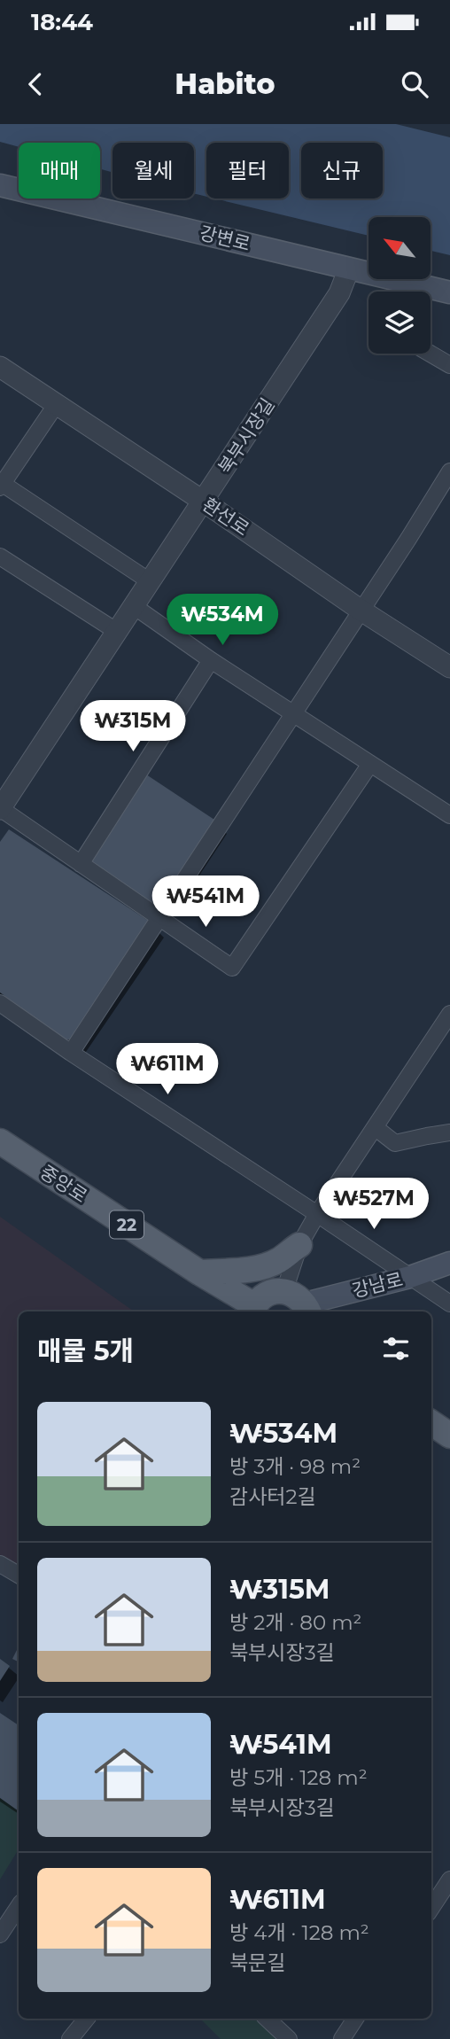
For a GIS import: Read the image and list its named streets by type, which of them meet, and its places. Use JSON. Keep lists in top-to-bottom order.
{
  "streets": {
    "main road": [
      "강변로",
      "중앙로",
      "22",
      "강남로"
    ],
    "street": ["북부시장길", "환선로"]
  },
  "crossings": [
    ["강변로", "북부시장길"],
    ["북부시장길", "환선로"],
    ["중앙로", "22"],
    ["22", "강남로"]
  ],
  "north": "top left",
  "page": {
    "status": "18:44",
    "header": "Habito",
    "chip": [
      "매매",
      "월세",
      "필터",
      "신규"
    ],
    "price": [
      "₩534M",
      "₩315M",
      "₩541M",
      "₩611M",
      "₩527M"
    ],
    "heading": "매물 5개",
    "list": [
      {
        "name": "₩534M",
        "note": "방 3개 · 98 m² · 감사터2길"
      },
      {
        "name": "₩315M",
        "note": "방 2개 · 80 m² · 북부시장3길"
      },
      {
        "name": "₩541M",
        "note": "방 5개 · 128 m² · 북부시장3길"
      },
      {
        "name": "₩611M",
        "note": "방 4개 · 128 m² · 북문길"
      }
    ]
  }
}
